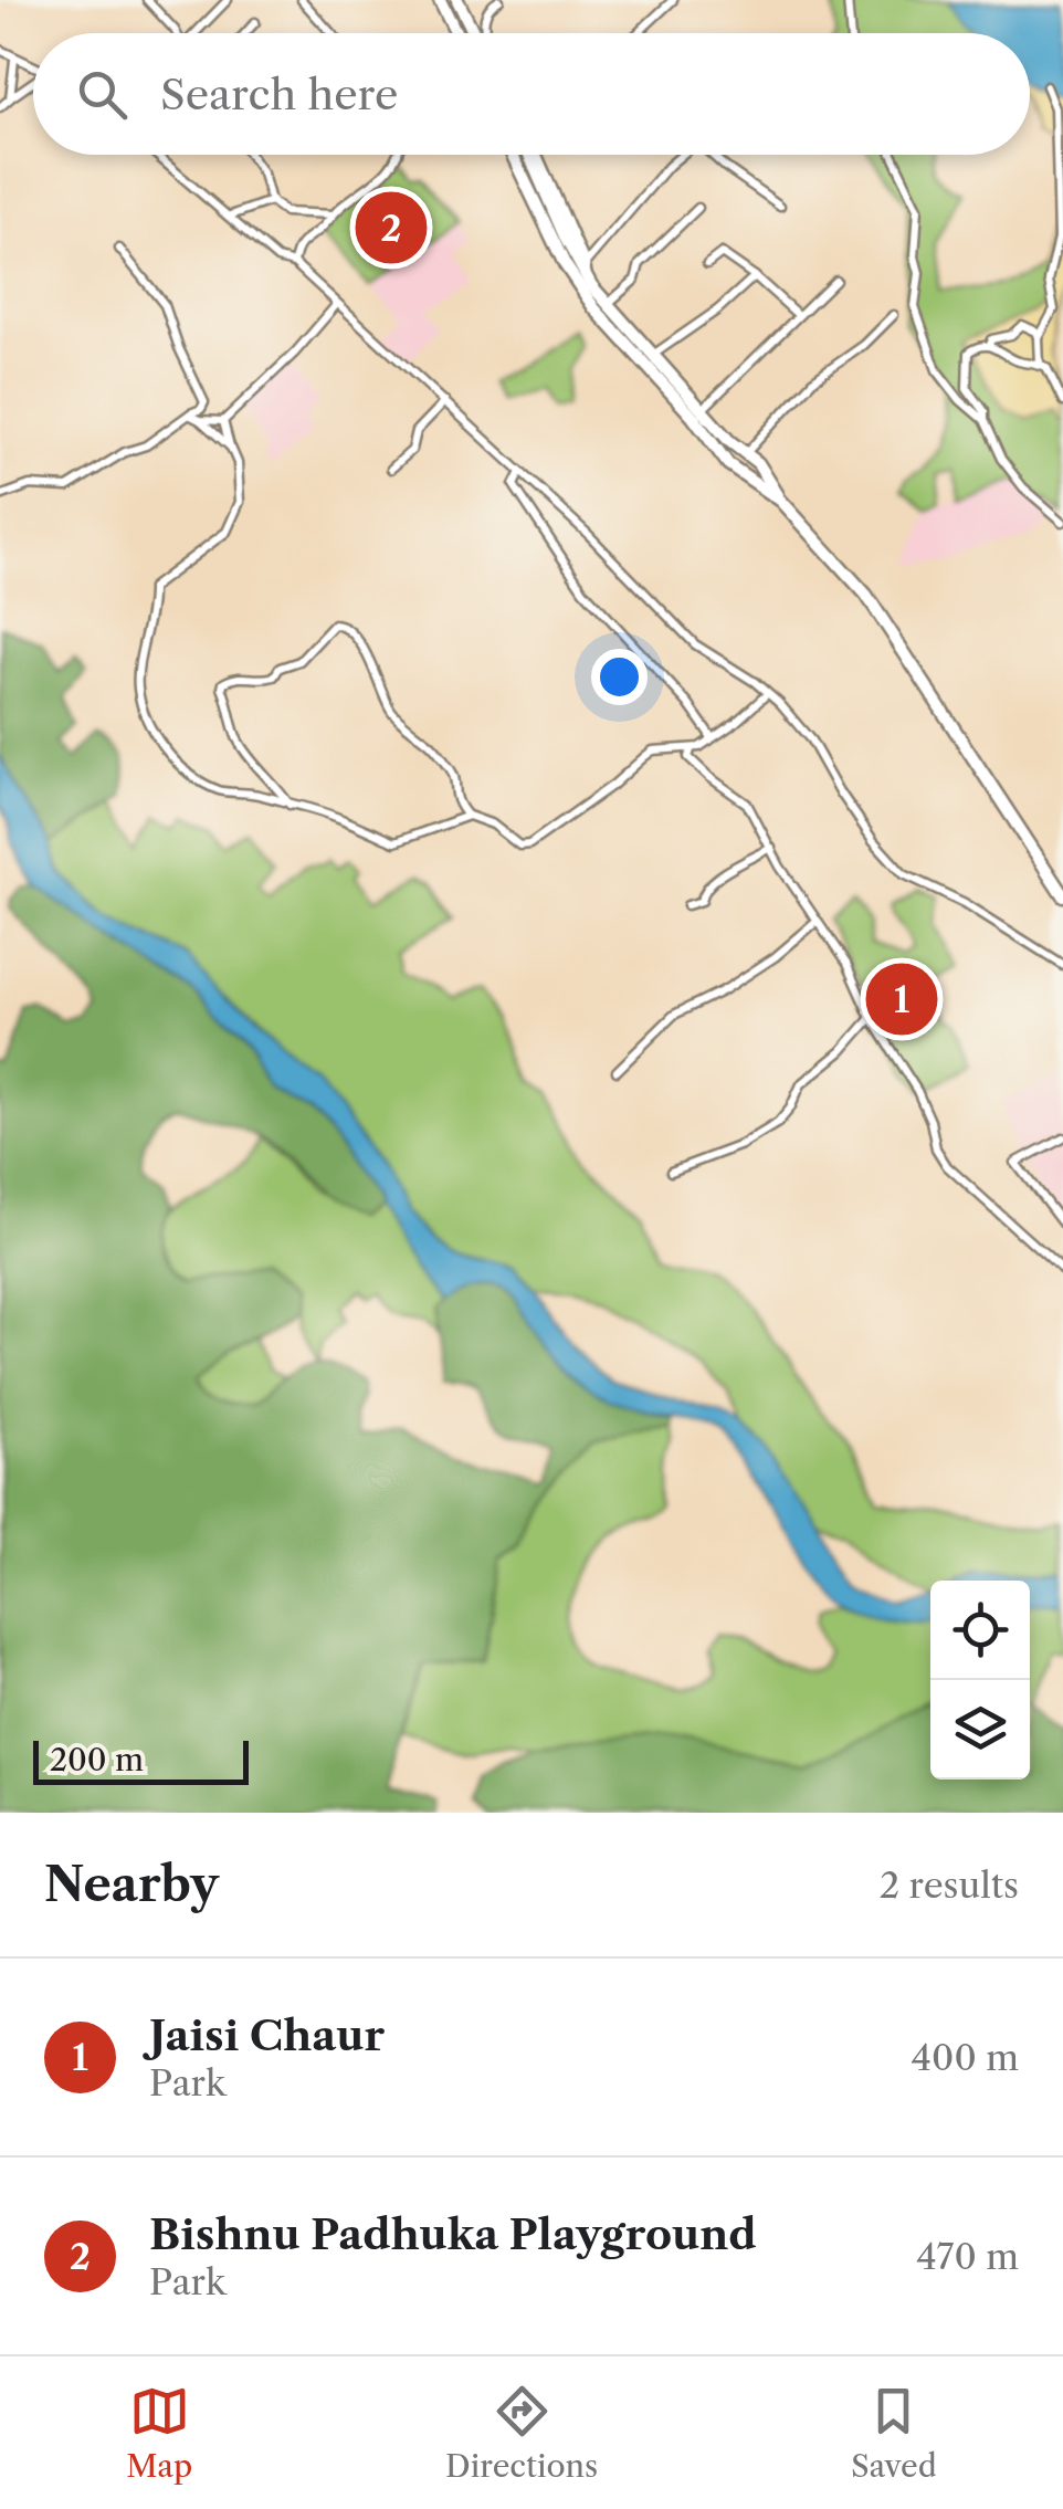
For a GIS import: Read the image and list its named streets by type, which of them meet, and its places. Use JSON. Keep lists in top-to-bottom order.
{
  "scale_bar": "200 m",
  "page": {
    "search": "Search here",
    "pins": ["2", "1"],
    "scale": "200 m",
    "heading": ["Nearby", "2 results"],
    "list": [
      {
        "mark": "1",
        "name": "Jaisi Chaur",
        "note": "Park",
        "value": "400 m"
      },
      {
        "mark": "2",
        "name": "Bishnu Padhuka Playground",
        "note": "Park",
        "value": "470 m"
      }
    ],
    "nav": ["Map", "Directions", "Saved"]
  }
}
